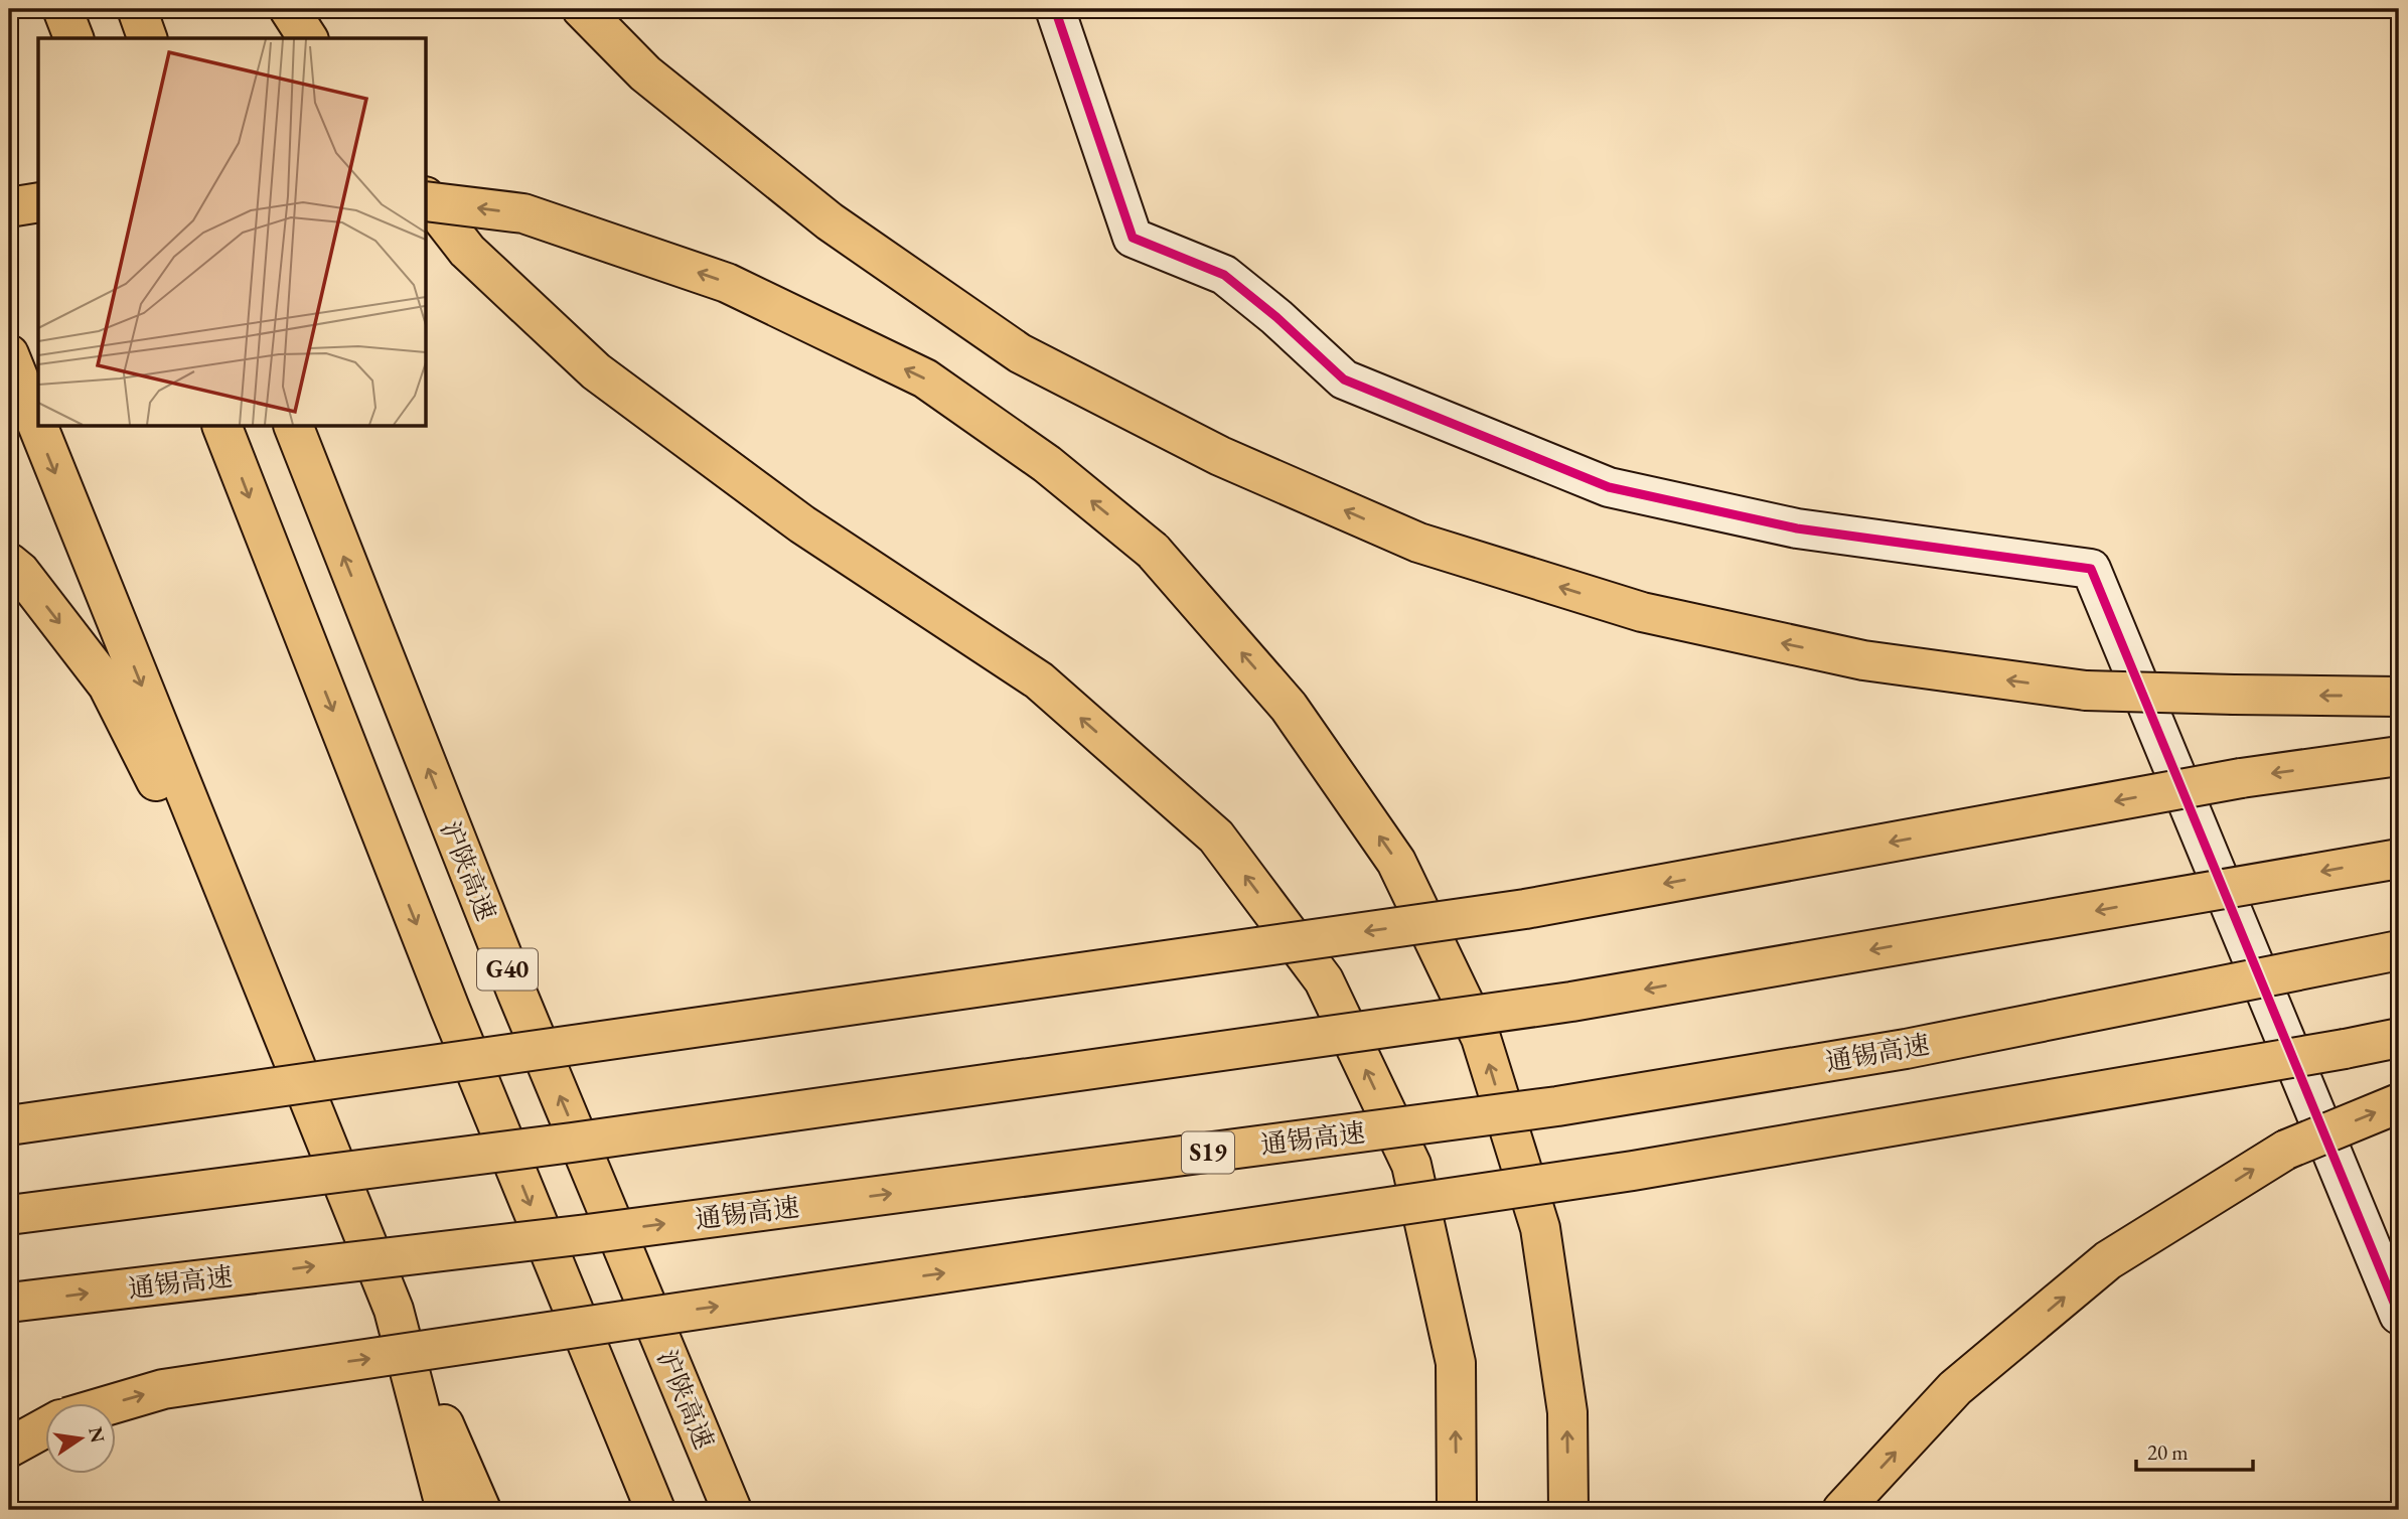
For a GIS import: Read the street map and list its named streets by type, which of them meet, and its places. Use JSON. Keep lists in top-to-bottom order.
{
  "streets": {
    "highway": [
      "沪陕高速",
      "G40",
      "通锡高速",
      "S19"
    ]
  },
  "scale_bar": "20 m",
  "north": "right"
}
